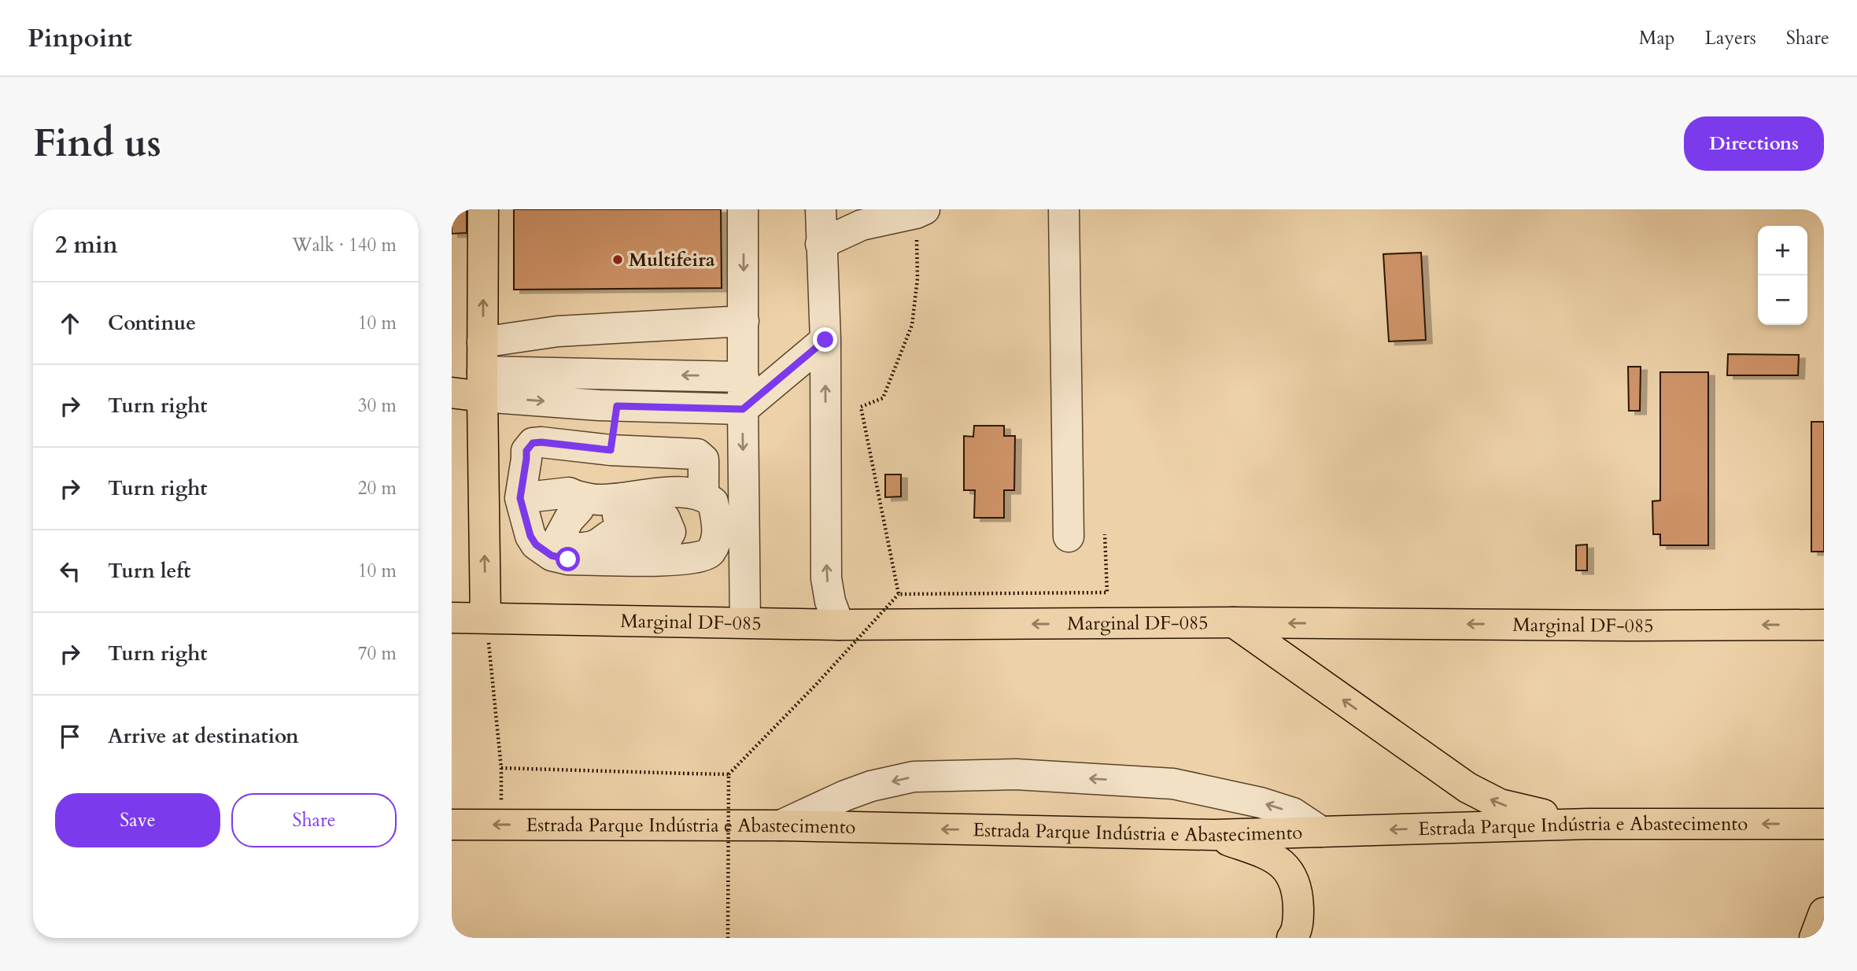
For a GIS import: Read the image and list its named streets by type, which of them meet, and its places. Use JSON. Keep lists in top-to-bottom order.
{
  "streets": {
    "main road": ["Marginal DF-085", "Estrada Parque Indústria e Abastecimento"]
  },
  "one_way": ["Marginal DF-085", "Estrada Parque Indústria e Abastecimento"],
  "places": ["Multifeira"],
  "page": {
    "header": "Pinpoint",
    "nav": ["Map", "Layers", "Share"],
    "buttons": [
      "Directions",
      ["Save", "Share"]
    ],
    "title": "Find us",
    "heading": ["2 min", "Walk · 140 m"],
    "map_buttons": ["+", "−"],
    "list": [
      ["Continue", "10 m"],
      ["Turn right", "30 m"],
      ["Turn right", "20 m"],
      ["Turn left", "10 m"],
      ["Turn right", "70 m"],
      "Arrive at destination"
    ]
  }
}
